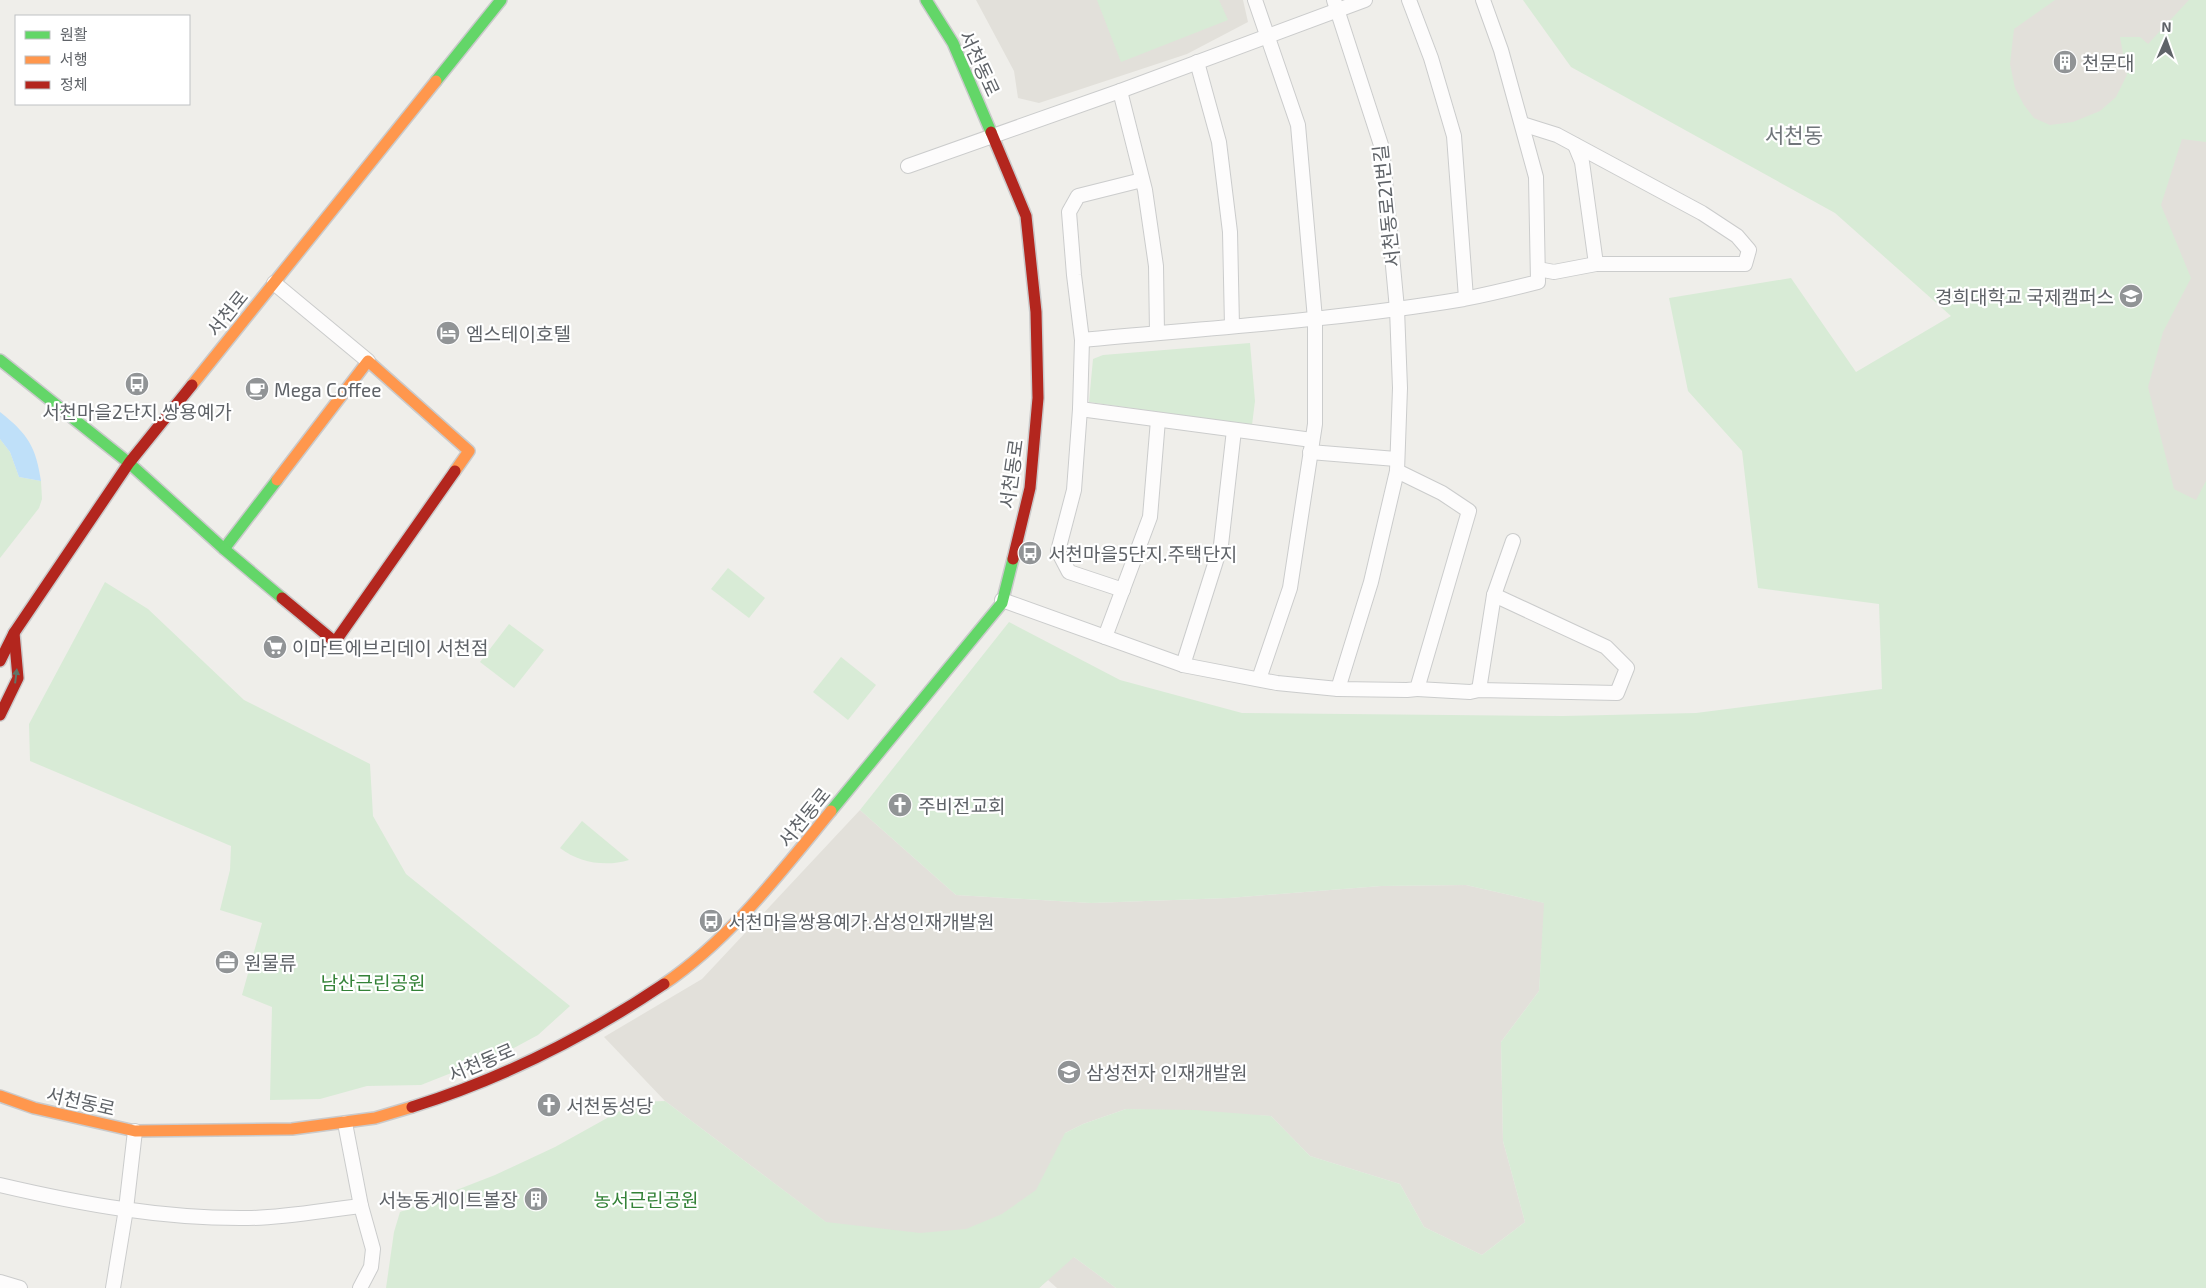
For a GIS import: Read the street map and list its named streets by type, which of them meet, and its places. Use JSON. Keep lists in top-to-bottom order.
{
  "streets": {
    "street": ["서천동로", "서천동로21번길", "서천로"]
  },
  "districts": ["서천동"],
  "parks": ["남산근린공원", "농서근린공원"],
  "places": {
    "building": ["천문대", "서농동게이트볼장"],
    "school or university": ["경희대학교 국제캠퍼스", "삼성전자 인재개발원"],
    "hotel": ["엠스테이호텔"],
    "bus stop": ["서천마을2단지.쌍용예가", "서천마을5단지.주택단지", "서천마을쌍용예가.삼성인재개발원"],
    "cafe": ["Mega Coffee"],
    "supermarket": ["이마트에브리데이 서천점"],
    "church": ["주비전교회", "서천동성당"],
    "office": ["원물류"]
  },
  "legend": ["원활", "서행", "정체"],
  "north": "top"
}
